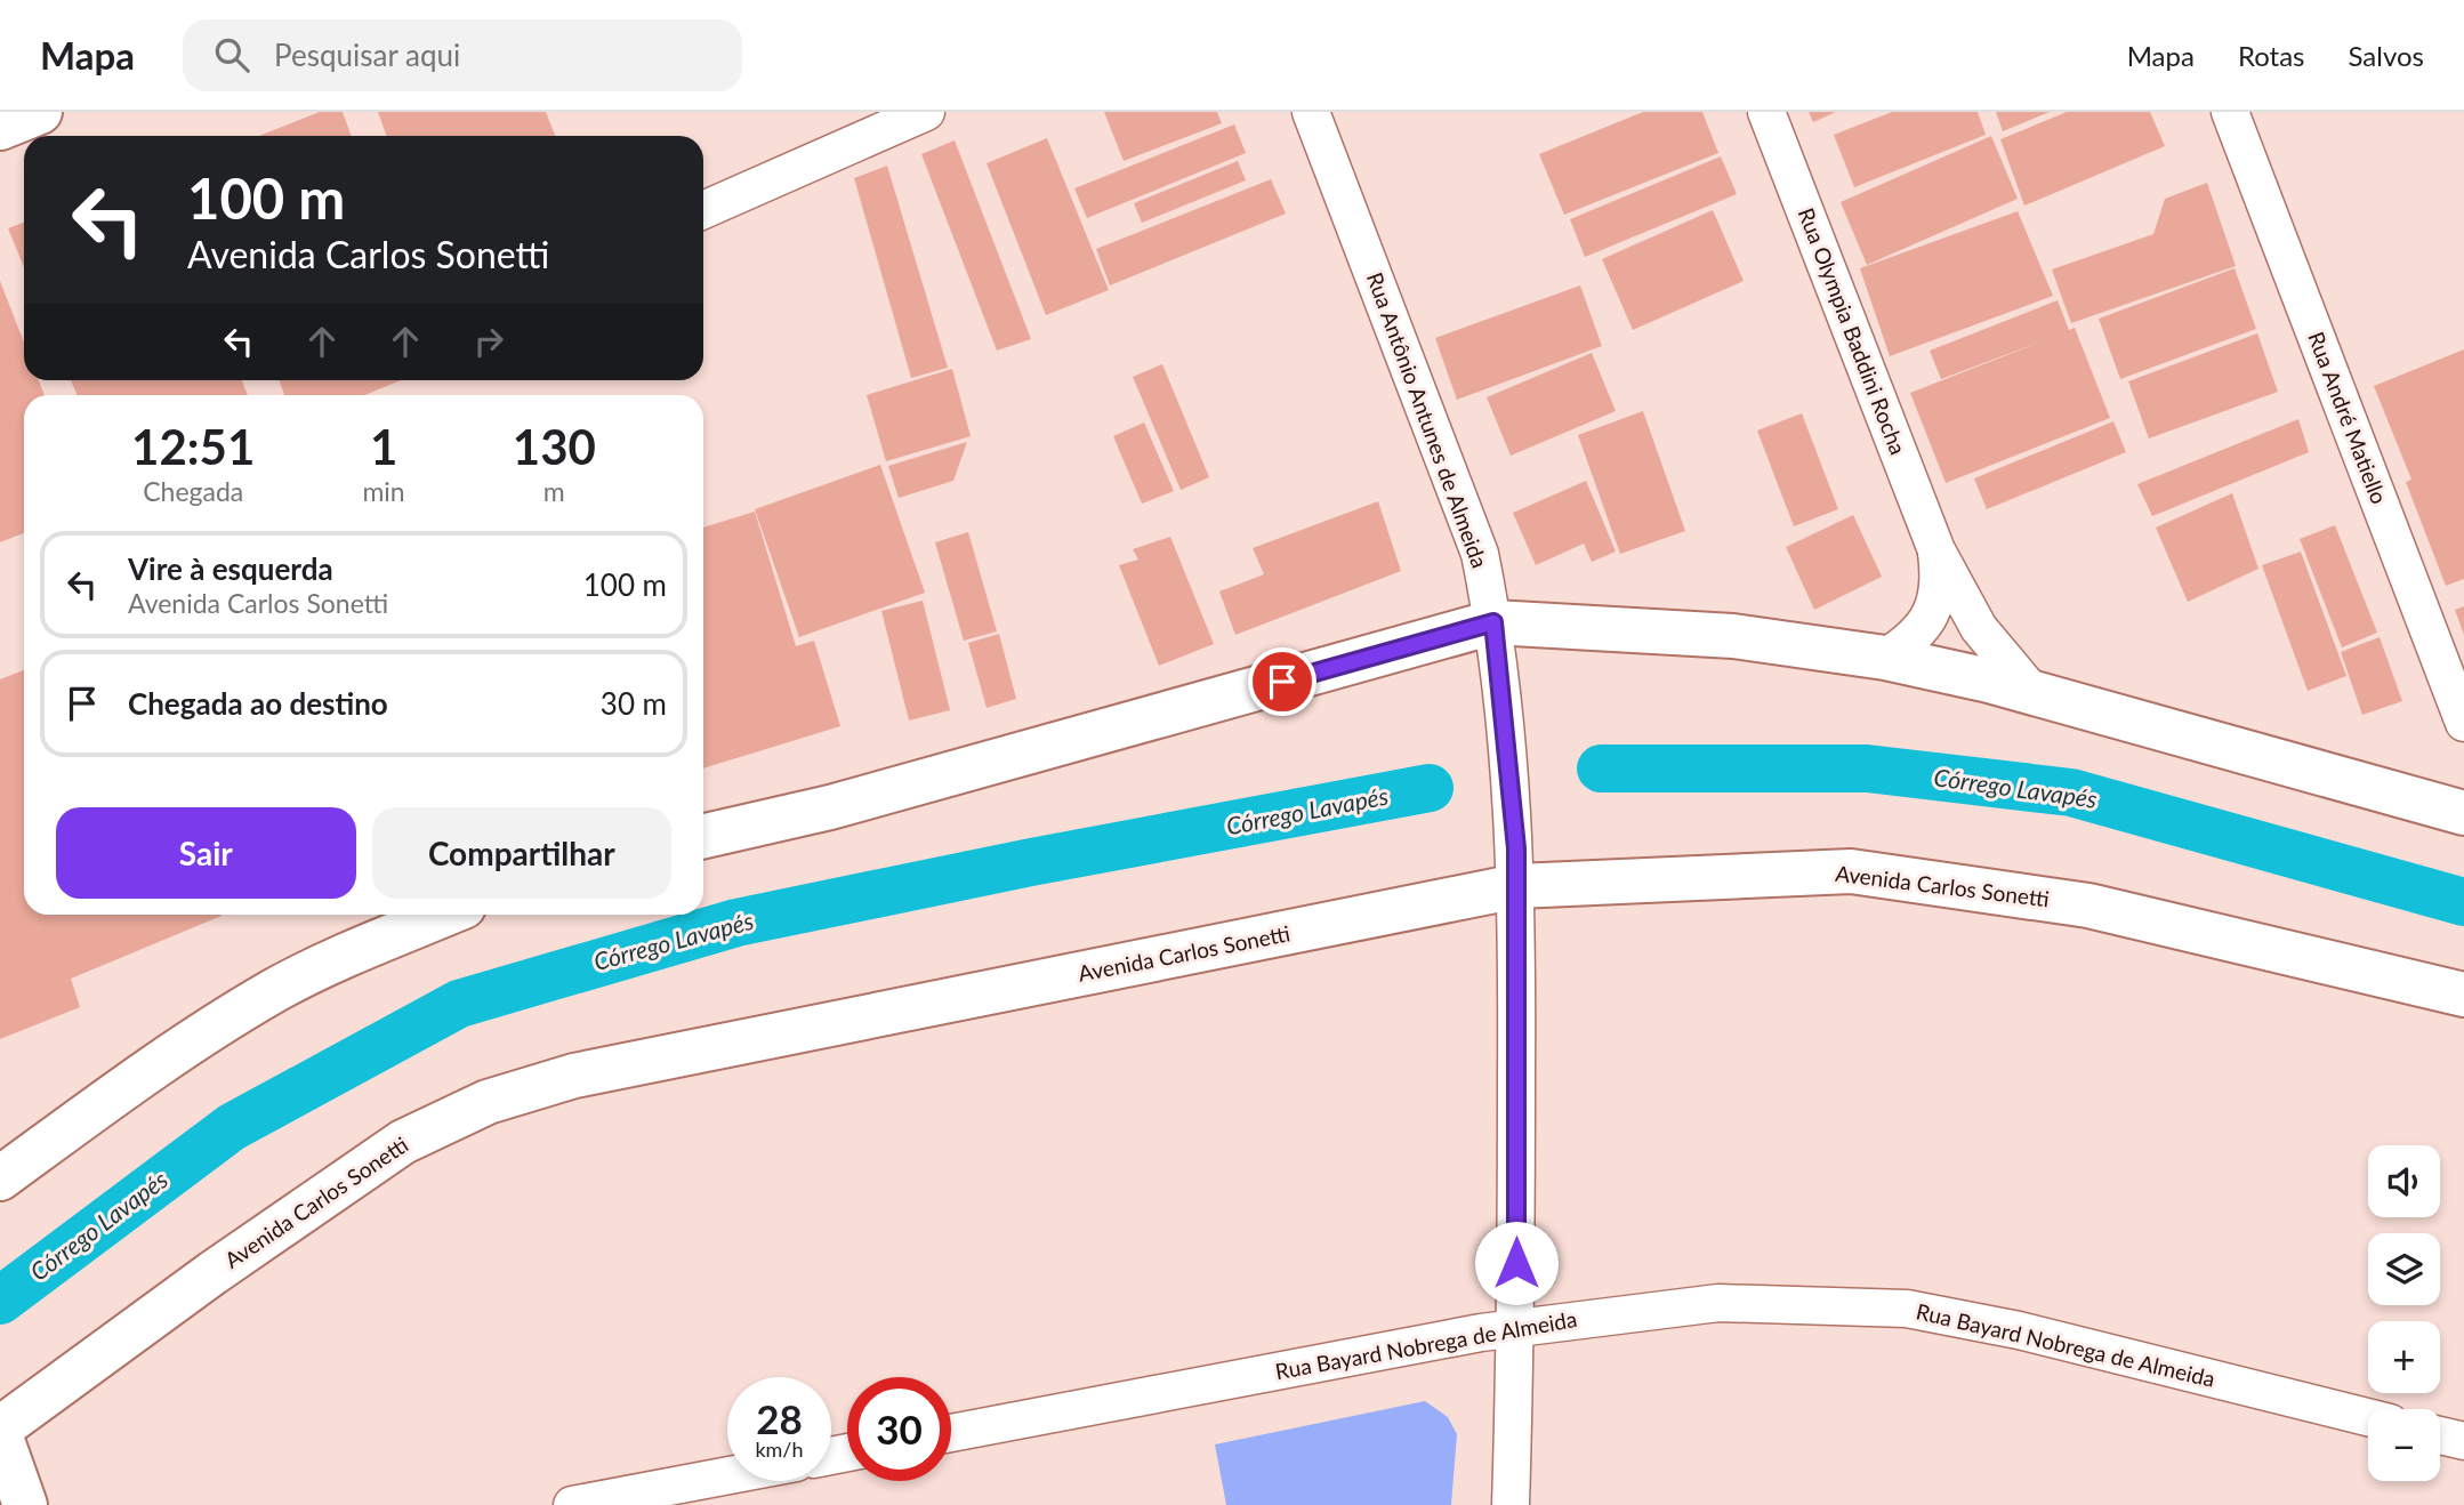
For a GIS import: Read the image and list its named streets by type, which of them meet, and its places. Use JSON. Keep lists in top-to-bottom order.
{
  "streets": {
    "street": [
      "Rua Olympia Baddini Rocha",
      "Rua André Matiello",
      "Rua Antônio Antunes de Almeida",
      "Avenida Carlos Sonetti",
      "Rua Bayard Nobrega de Almeida"
    ]
  },
  "crossings": [
    ["Rua Antônio Antunes de Almeida", "Avenida Carlos Sonetti"],
    ["Rua Antônio Antunes de Almeida", "Rua Bayard Nobrega de Almeida"]
  ],
  "water": ["Córrego Lavapés"],
  "page": {
    "header": "Mapa",
    "search": "Pesquisar aqui",
    "nav": ["Mapa", "Rotas", "Salvos"],
    "turn": ["100 m", "Avenida Carlos Sonetti"],
    "eta": [
      "12:51",
      "Chegada",
      "1",
      "min",
      "130",
      "m"
    ],
    "list": [
      {
        "name": "Vire à esquerda",
        "note": "Avenida Carlos Sonetti",
        "value": "100 m"
      },
      {
        "name": "Chegada ao destino",
        "value": "30 m"
      }
    ],
    "buttons": ["Sair", "Compartilhar"],
    "map_buttons": ["+", "−"],
    "speed": "28 km/h",
    "limit": "30"
  }
}
